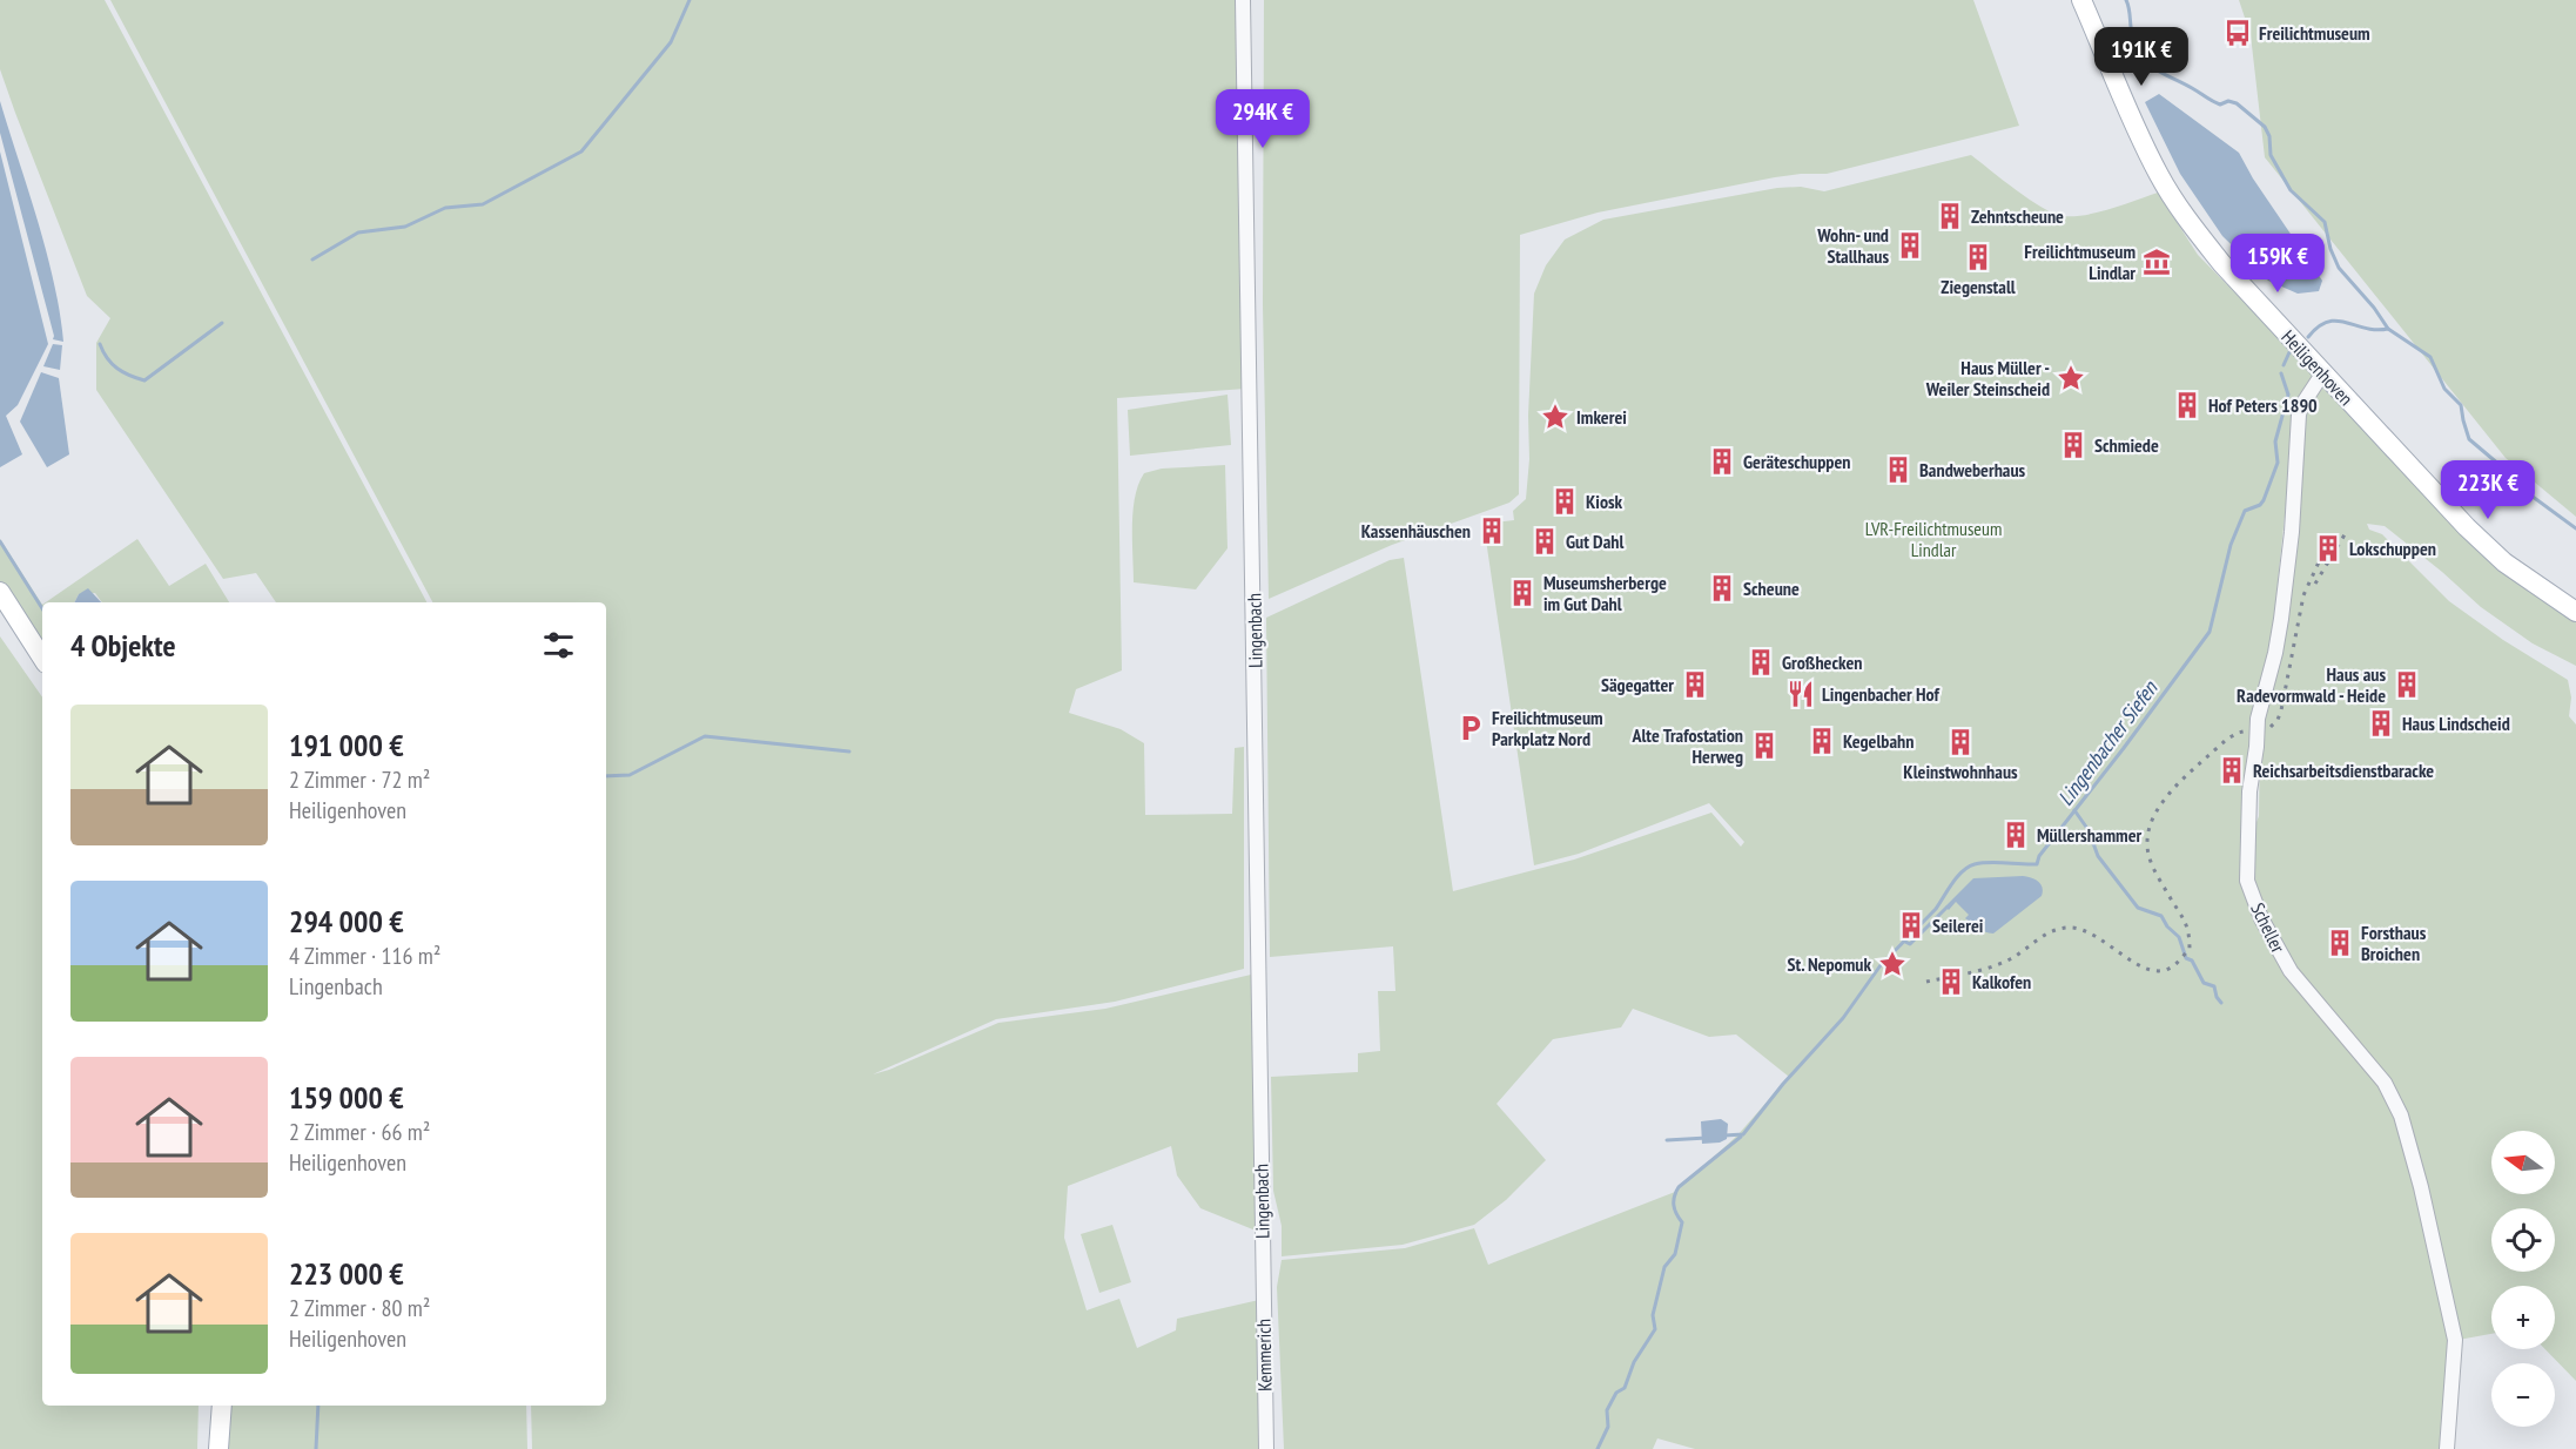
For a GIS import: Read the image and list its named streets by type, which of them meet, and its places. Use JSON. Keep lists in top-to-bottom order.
{
  "streets": {
    "main road": ["Heiligenhoven"],
    "street": ["Lingenbach", "Scheller", "Kemmerich"]
  },
  "crossings": [
    ["Heiligenhoven", "Scheller"],
    ["Lingenbach", "Kemmerich"]
  ],
  "water": ["Lingenbacher Siefen"],
  "parks": ["LVR-Freilichtmuseum Lindlar"],
  "places": {
    "bus stop": ["Freilichtmuseum"],
    "building": [
      "Zehntscheune",
      "Wohn- und Stallhaus",
      "Ziegenstall",
      "Hof Peters 1890",
      "Schmiede",
      "Geräteschuppen",
      "Bandweberhaus",
      "Kiosk",
      "Kassenhäuschen",
      "Gut Dahl",
      "Lokschuppen",
      "Scheune",
      "Museumsherberge im Gut Dahl",
      "Großhecken",
      "Sägegatter",
      "Haus aus Radevormwald - Heide",
      "Haus Lindscheid",
      "Kegelbahn",
      "Kleinstwohnhaus",
      "Alte Trafostation Herweg",
      "Reichsarbeitsdienstbaracke",
      "Müllershammer",
      "Seilerei",
      "Forsthaus Broichen",
      "Kalkofen"
    ],
    "museum": ["Freilichtmuseum Lindlar"],
    "place": ["Haus Müller - Weiler Steinscheid", "Imkerei", "St. Nepomuk"],
    "restaurant": ["Lingenbacher Hof"],
    "parking": ["Freilichtmuseum Parkplatz Nord"]
  },
  "north": "left",
  "page": {
    "price": [
      "191K €",
      "294K €",
      "159K €",
      "223K €"
    ],
    "heading": "4 Objekte",
    "list": [
      {
        "name": "191 000 €",
        "note": "2 Zimmer · 72 m² · Heiligenhoven"
      },
      {
        "name": "294 000 €",
        "note": "4 Zimmer · 116 m² · Lingenbach"
      },
      {
        "name": "159 000 €",
        "note": "2 Zimmer · 66 m² · Heiligenhoven"
      },
      {
        "name": "223 000 €",
        "note": "2 Zimmer · 80 m² · Heiligenhoven"
      }
    ],
    "map_buttons": ["+", "−"]
  }
}
